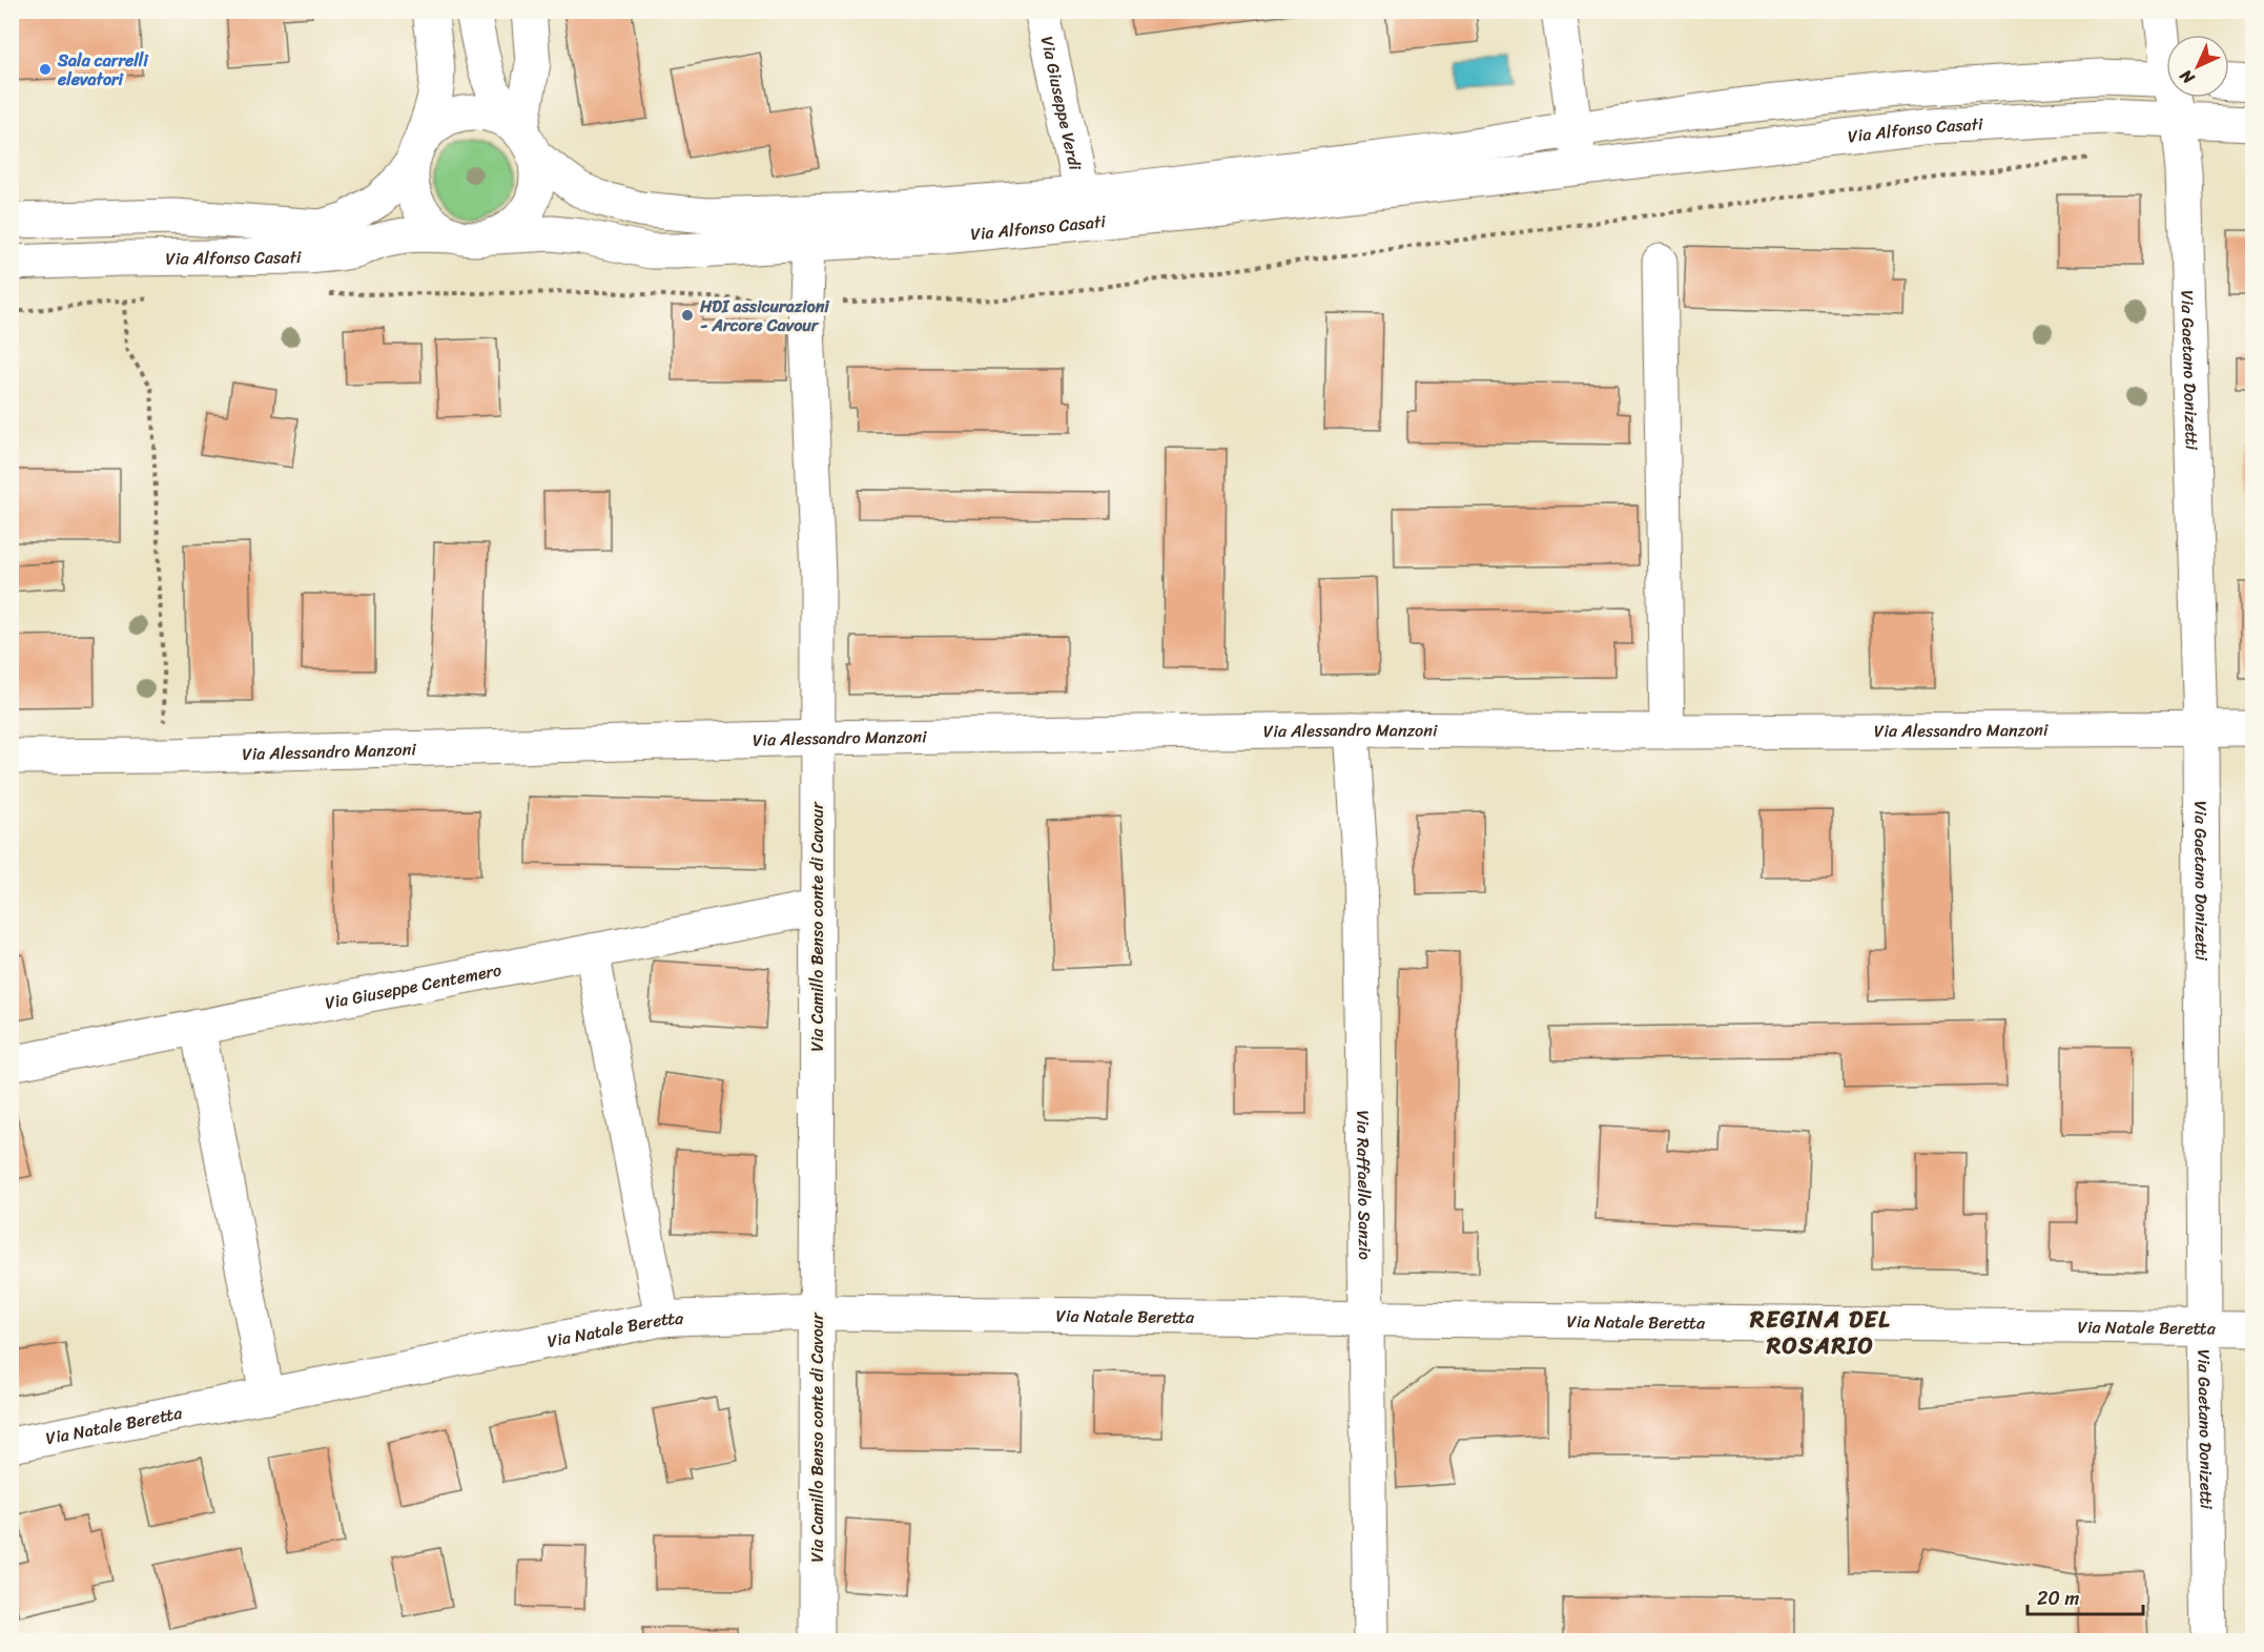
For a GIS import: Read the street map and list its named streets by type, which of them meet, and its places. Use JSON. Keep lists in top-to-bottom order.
{
  "streets": {
    "street": [
      "Via Giuseppe Verdi",
      "Via Alfonso Casati",
      "Via Gaetano Donizetti",
      "Via Alessandro Manzoni",
      "Via Camillo Benso conte di Cavour",
      "Via Giuseppe Centemero",
      "Via Raffaello Sanzio",
      "Via Natale Beretta"
    ]
  },
  "crossings": [
    ["Via Giuseppe Verdi", "Via Alfonso Casati"],
    ["Via Alfonso Casati", "Via Gaetano Donizetti"],
    ["Via Alfonso Casati", "Via Camillo Benso conte di Cavour"],
    ["Via Gaetano Donizetti", "Via Alessandro Manzoni"],
    ["Via Gaetano Donizetti", "Via Natale Beretta"],
    ["Via Alessandro Manzoni", "Via Camillo Benso conte di Cavour"],
    ["Via Alessandro Manzoni", "Via Raffaello Sanzio"],
    ["Via Camillo Benso conte di Cavour", "Via Giuseppe Centemero"],
    ["Via Camillo Benso conte di Cavour", "Via Natale Beretta"],
    ["Via Raffaello Sanzio", "Via Natale Beretta"]
  ],
  "districts": ["REGINA DEL ROSARIO"],
  "places": ["Sala carrelli elevatori", "HDI assicurazioni - Arcore Cavour"],
  "scale_bar": "20 m",
  "north": "bottom left"
}
